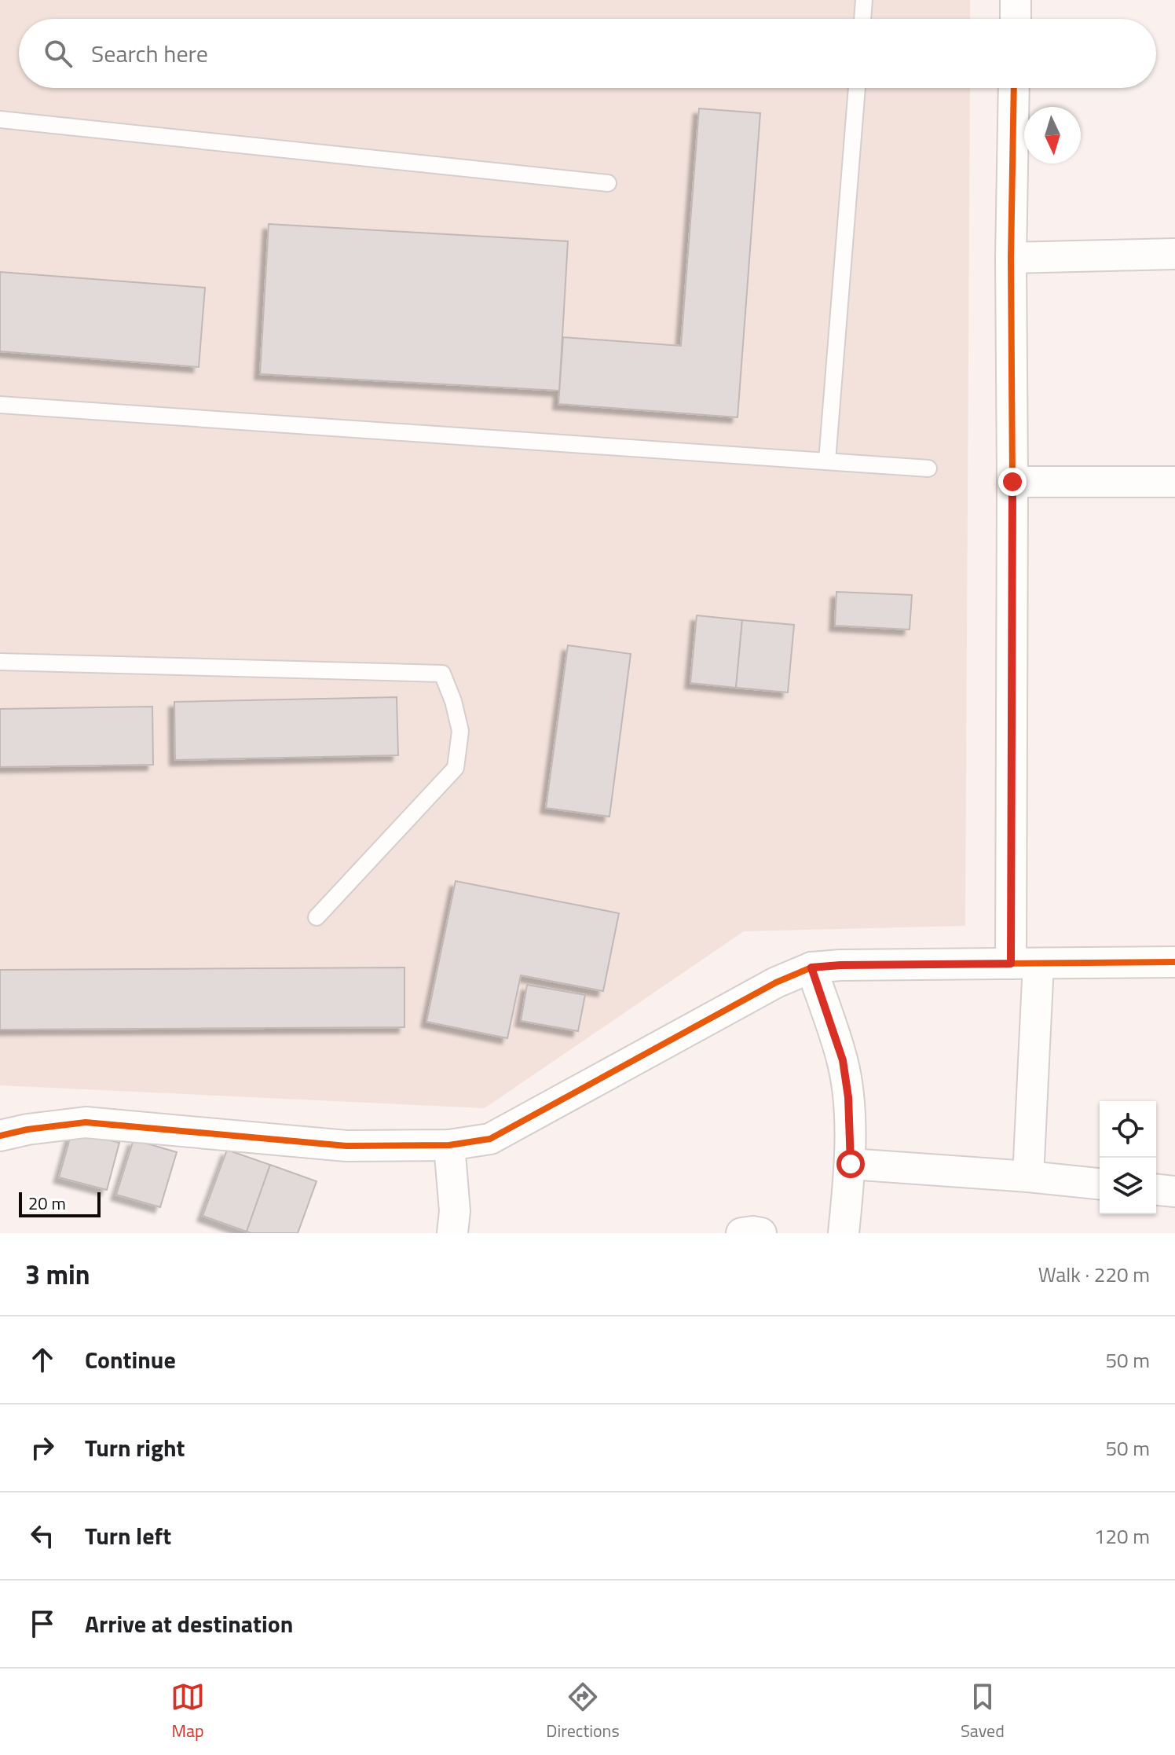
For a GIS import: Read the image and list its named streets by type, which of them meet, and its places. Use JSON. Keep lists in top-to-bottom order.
{
  "scale_bar": "20 m",
  "north": "bottom",
  "page": {
    "search": "Search here",
    "scale": "20 m",
    "heading": ["3 min", "Walk · 220 m"],
    "list": [
      ["Continue", "50 m"],
      ["Turn right", "50 m"],
      ["Turn left", "120 m"],
      "Arrive at destination"
    ],
    "nav": ["Map", "Directions", "Saved"]
  }
}
